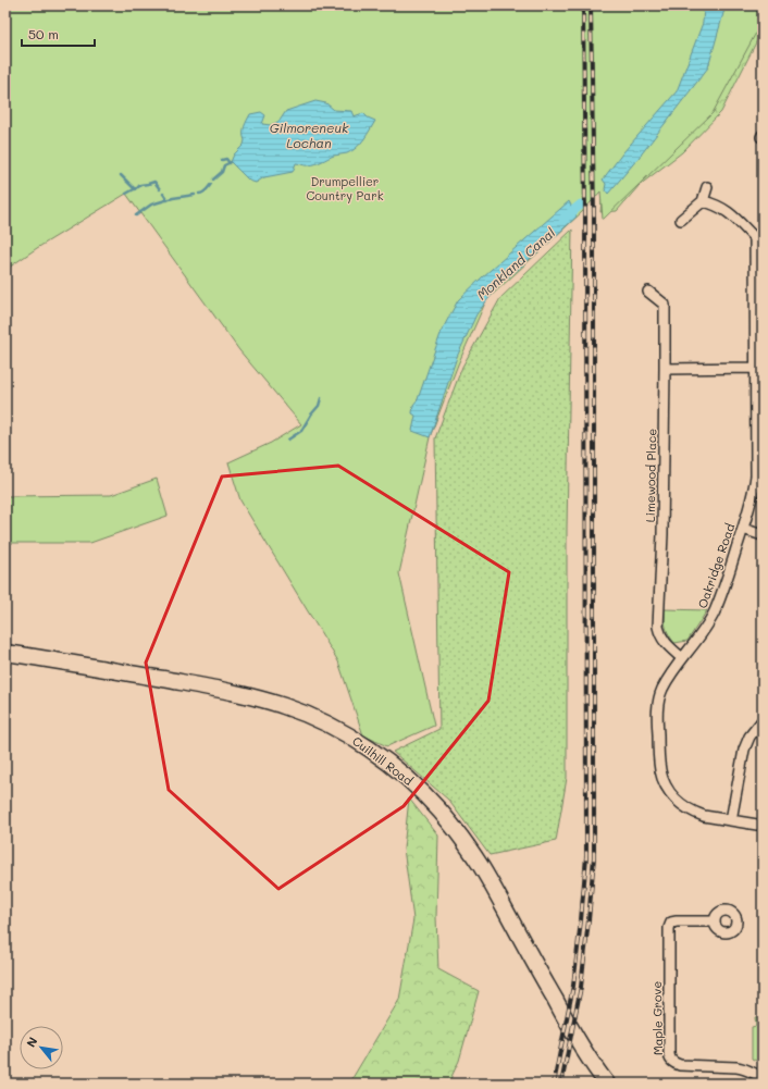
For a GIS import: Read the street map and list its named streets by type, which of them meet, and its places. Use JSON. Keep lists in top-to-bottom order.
{
  "streets": {
    "main road": ["Cuilhill Road"],
    "street": ["Limewood Place", "Oakridge Road", "Maple Grove"]
  },
  "crossings": [
    ["Limewood Place", "Oakridge Road"]
  ],
  "water": ["Gilmoreneuk Lochan", "Monkland Canal"],
  "parks": ["Drumpellier Country Park"],
  "scale_bar": "50 m",
  "north": "top left"
}
